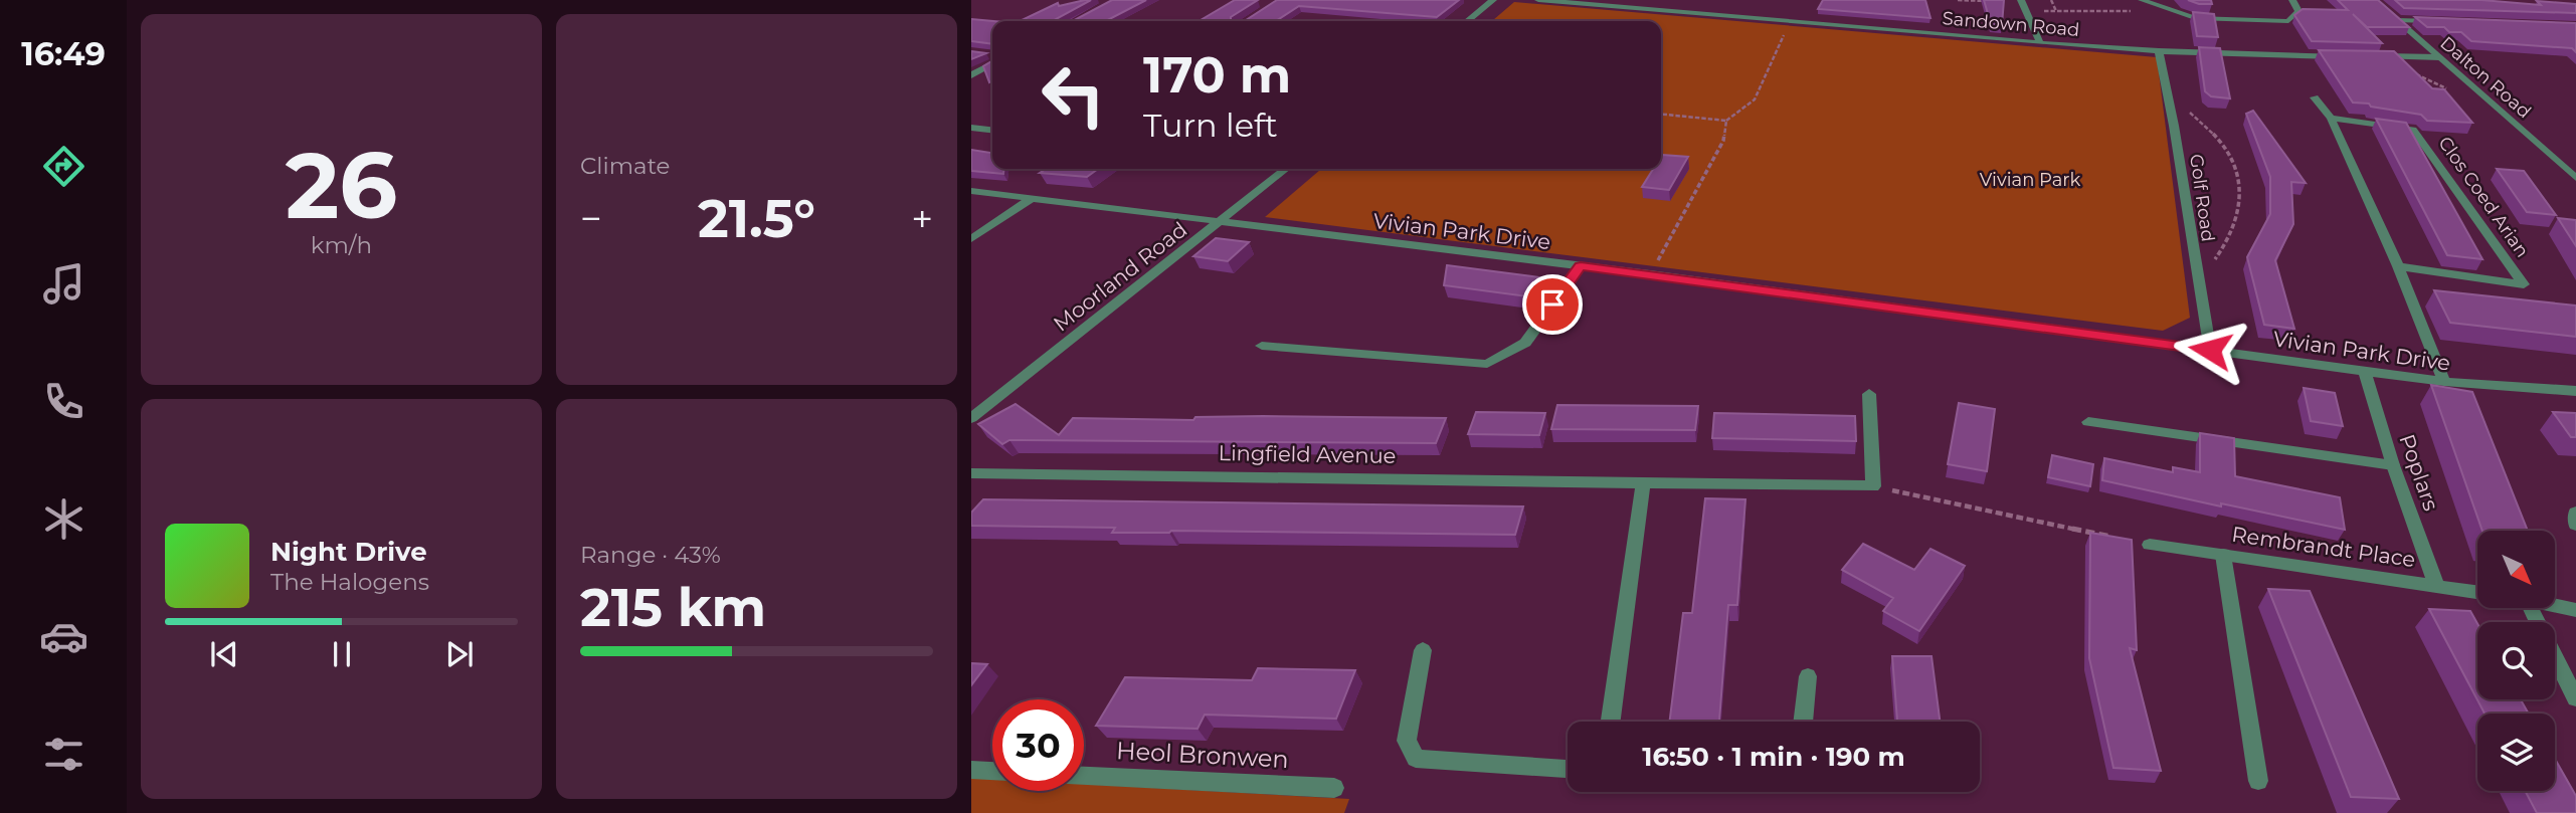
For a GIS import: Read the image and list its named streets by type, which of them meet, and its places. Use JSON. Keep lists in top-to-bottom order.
{
  "streets": {
    "street": [
      "Sandown Road",
      "Dalton Road",
      "Clos Coed Arian",
      "Golf Road",
      "Vivian Park Drive",
      "Moorland Road",
      "Lingfield Avenue",
      "Poplars",
      "Rembrandt Place",
      "Heol Bronwen"
    ]
  },
  "crossings": [
    ["Sandown Road", "Golf Road"],
    ["Golf Road", "Vivian Park Drive"],
    ["Vivian Park Drive", "Moorland Road"],
    ["Vivian Park Drive", "Poplars"],
    ["Poplars", "Rembrandt Place"]
  ],
  "parks": ["Vivian Park"],
  "north": "bottom right",
  "page": {
    "tabs": "16:49",
    "tile": [
      ["26", "km/h"],
      "Climate",
      ["Range · 43%", "215 km"]
    ],
    "turn": ["170 m", "Turn left"],
    "heat": ["−", "21.5°", "+"],
    "song": ["Night Drive", "The Halogens"],
    "limit": "30",
    "trip": "16:50 · 1 min · 190 m"
  }
}
